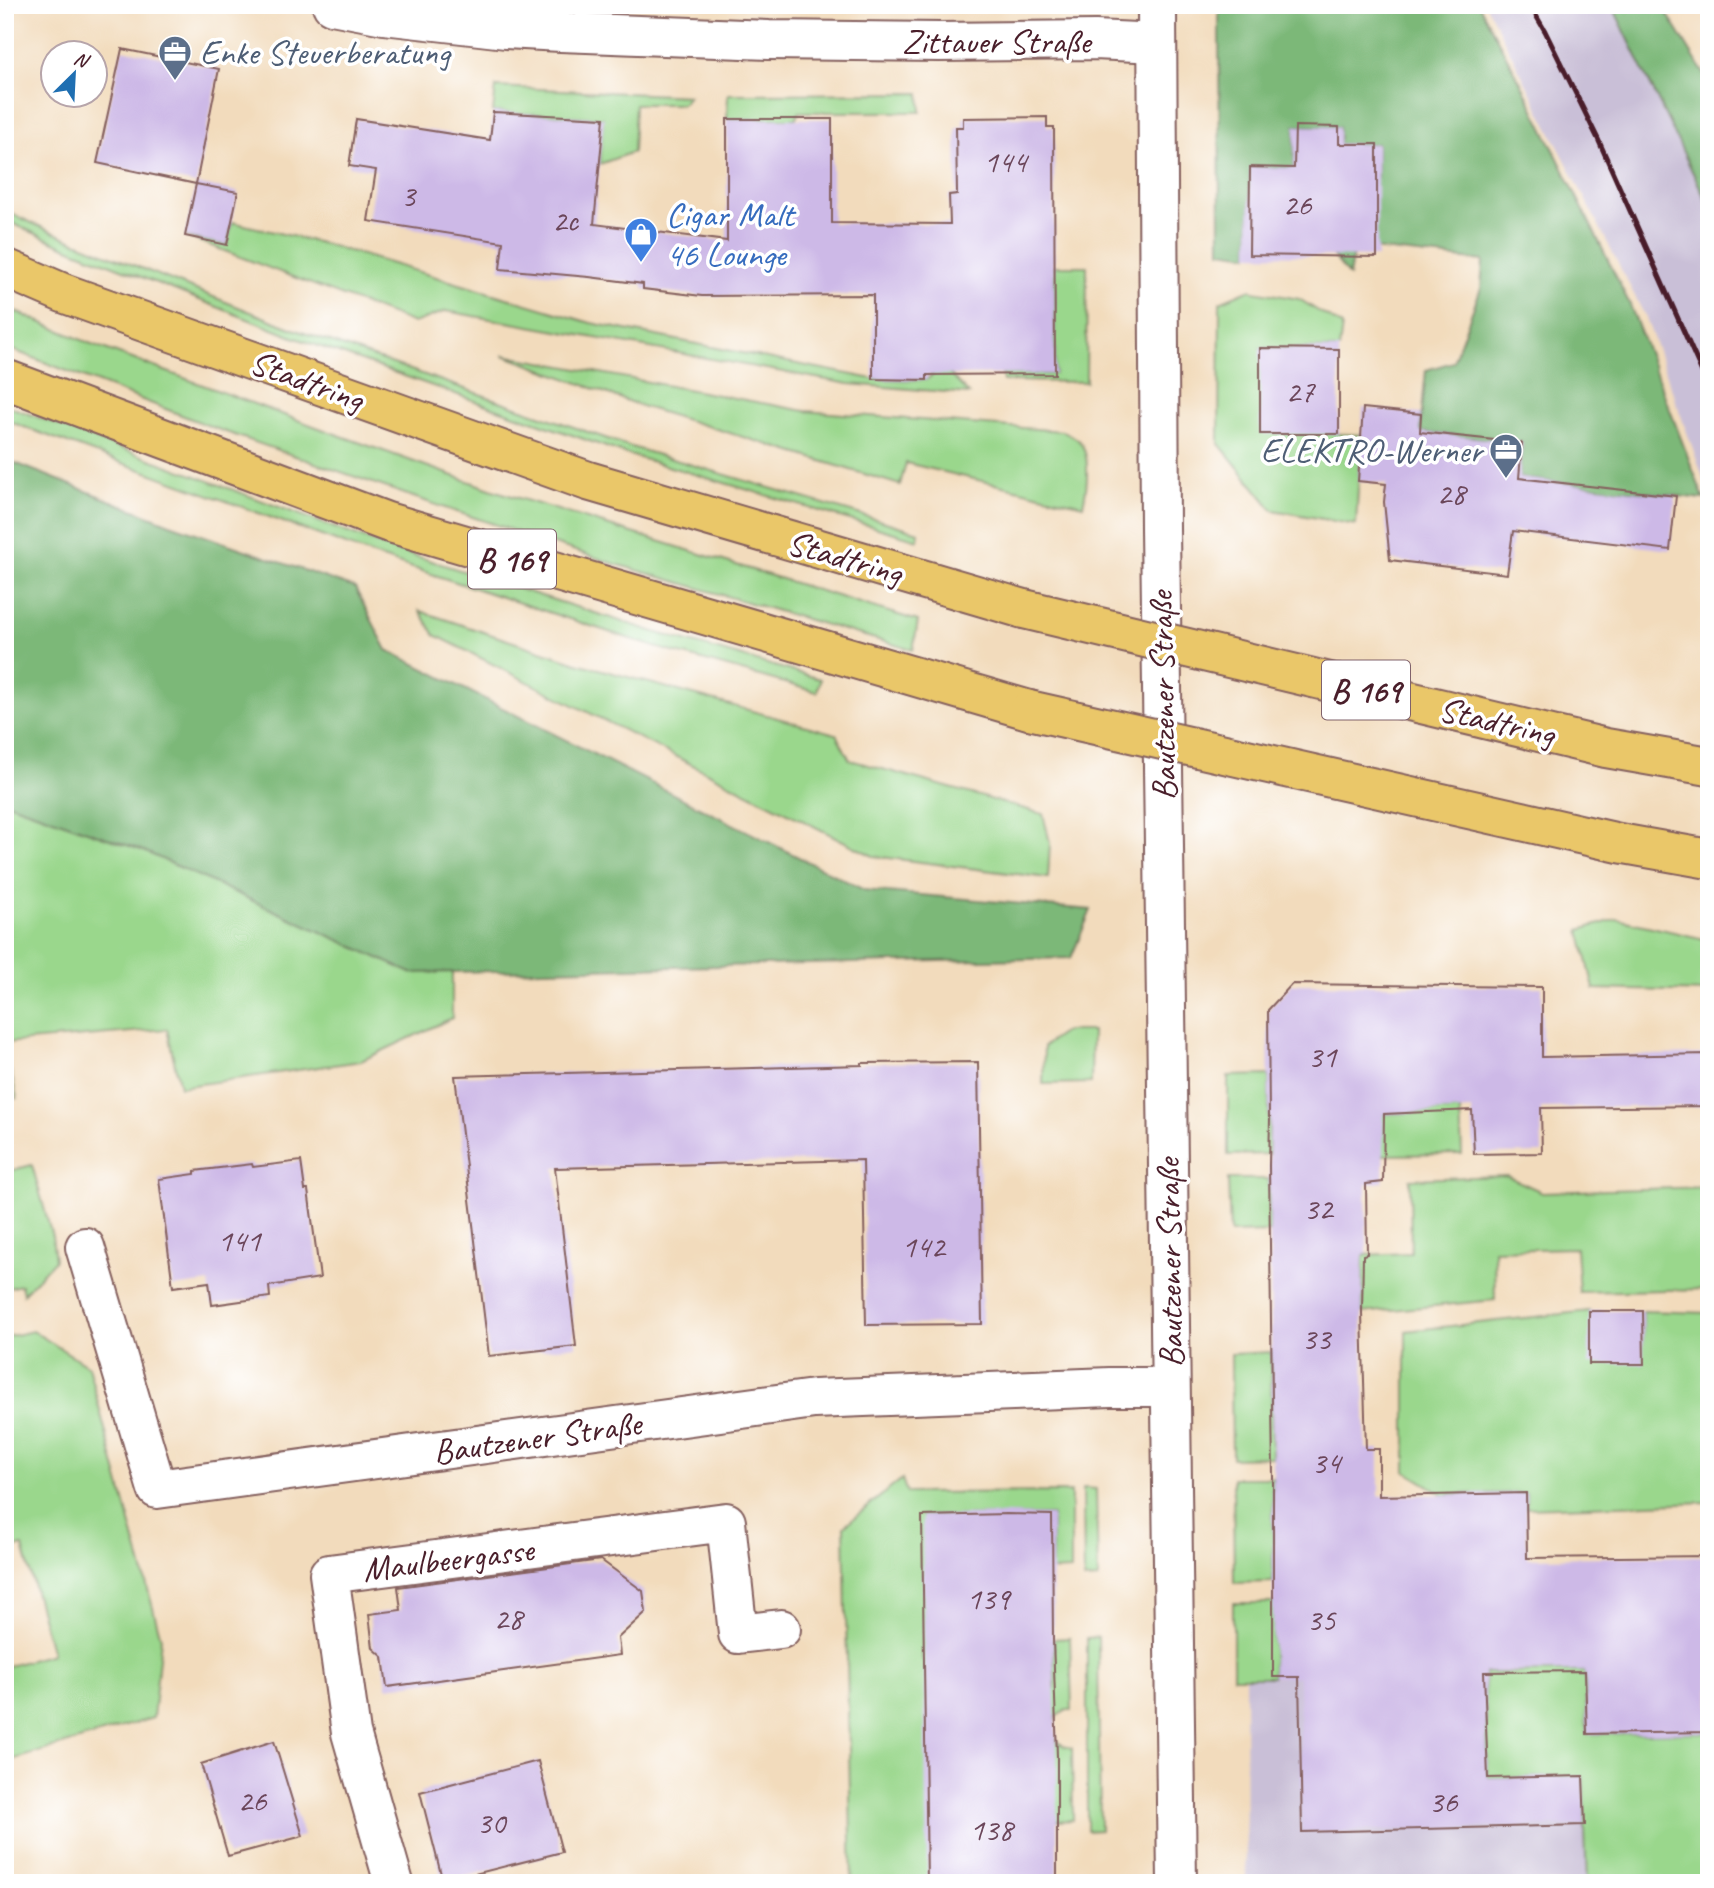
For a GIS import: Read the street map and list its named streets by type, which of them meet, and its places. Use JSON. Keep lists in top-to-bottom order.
{
  "streets": {
    "main road": ["Stadtring", "B 169"],
    "street": ["Zittauer Straße", "Bautzener Straße", "Maulbeergasse"]
  },
  "crossings": [
    ["Zittauer Straße", "Bautzener Straße"]
  ],
  "places": {
    "office": ["Enke Steuerberatung", "ELEKTRO-Werner"],
    "shop": ["Cigar Malt 46 Lounge"]
  },
  "house_numbers": [
    "144",
    "3",
    "26",
    "2c",
    "27",
    "28",
    "31",
    "32",
    "141",
    "142",
    "33",
    "34",
    "139",
    "28",
    "35",
    "26",
    "36",
    "30",
    "138"
  ],
  "north": "top right"
}
